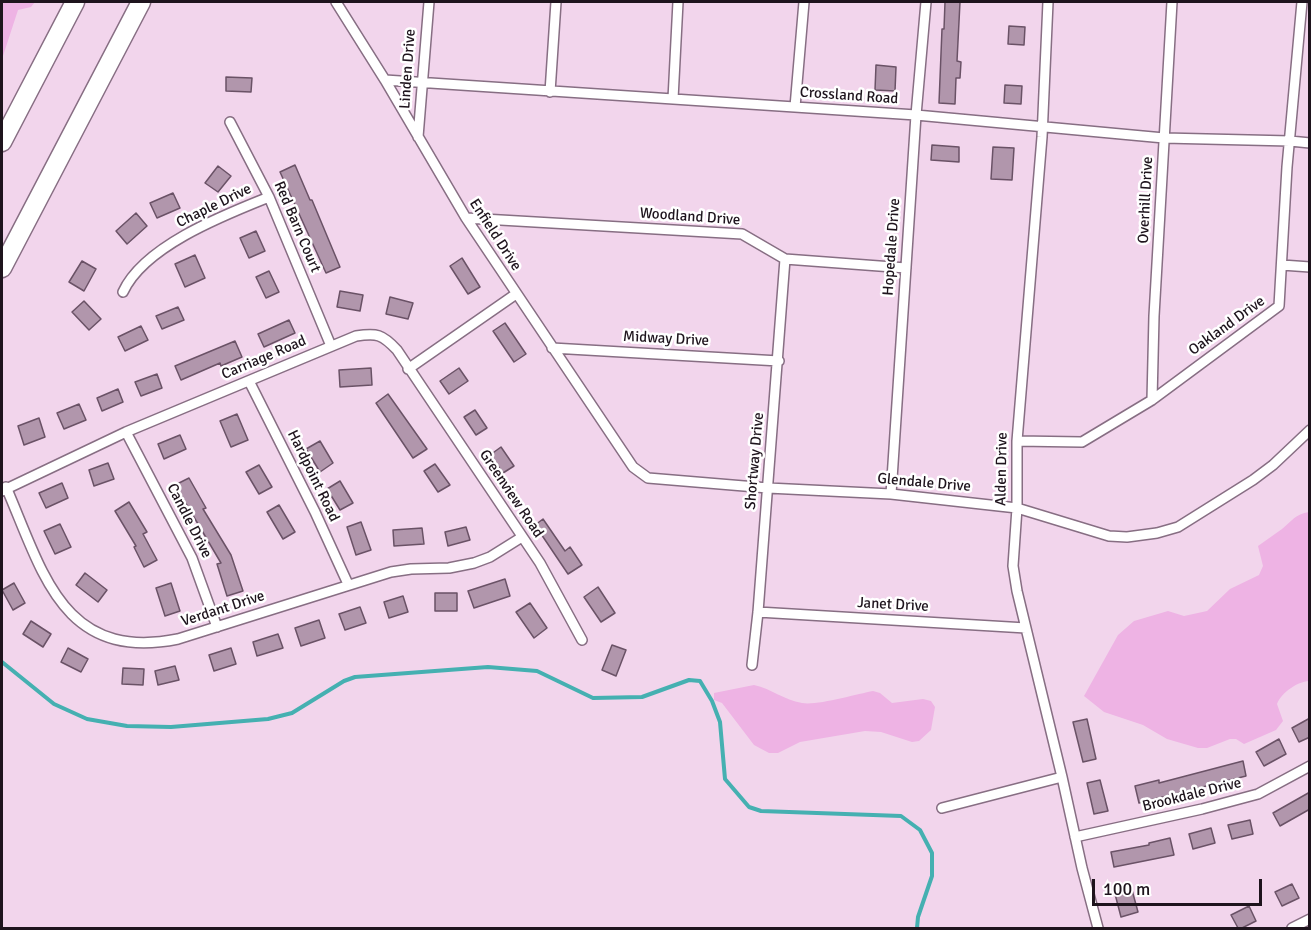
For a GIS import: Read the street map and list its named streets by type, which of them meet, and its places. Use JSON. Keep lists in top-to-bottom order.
{
  "streets": {
    "street": [
      "Linden Drive",
      "Crossland Road",
      "Overhill Drive",
      "Chaple Drive",
      "Woodland Drive",
      "Red Barn Court",
      "Enfield Drive",
      "Hopedale Drive",
      "Oakland Drive",
      "Midway Drive",
      "Carriage Road",
      "Shortway Drive",
      "Alden Drive",
      "Hardpoint Road",
      "Glendale Drive",
      "Greenview Road",
      "Candle Drive",
      "Janet Drive",
      "Verdant Drive",
      "Brookdale Drive"
    ]
  },
  "crossings": [
    ["Linden Drive", "Crossland Road"],
    ["Linden Drive", "Enfield Drive"],
    ["Crossland Road", "Overhill Drive"],
    ["Crossland Road", "Enfield Drive"],
    ["Crossland Road", "Hopedale Drive"],
    ["Crossland Road", "Oakland Drive"],
    ["Crossland Road", "Alden Drive"],
    ["Overhill Drive", "Oakland Drive"],
    ["Chaple Drive", "Red Barn Court"],
    ["Woodland Drive", "Enfield Drive"],
    ["Woodland Drive", "Hopedale Drive"],
    ["Woodland Drive", "Shortway Drive"],
    ["Red Barn Court", "Carriage Road"],
    ["Enfield Drive", "Midway Drive"],
    ["Enfield Drive", "Glendale Drive"],
    ["Hopedale Drive", "Glendale Drive"],
    ["Oakland Drive", "Alden Drive"],
    ["Midway Drive", "Shortway Drive"],
    ["Carriage Road", "Hardpoint Road"],
    ["Carriage Road", "Greenview Road"],
    ["Carriage Road", "Candle Drive"],
    ["Carriage Road", "Verdant Drive"],
    ["Shortway Drive", "Glendale Drive"],
    ["Shortway Drive", "Janet Drive"],
    ["Alden Drive", "Glendale Drive"],
    ["Alden Drive", "Janet Drive"],
    ["Alden Drive", "Brookdale Drive"],
    ["Hardpoint Road", "Verdant Drive"],
    ["Greenview Road", "Verdant Drive"],
    ["Candle Drive", "Verdant Drive"]
  ],
  "scale_bar": "100 m"
}
